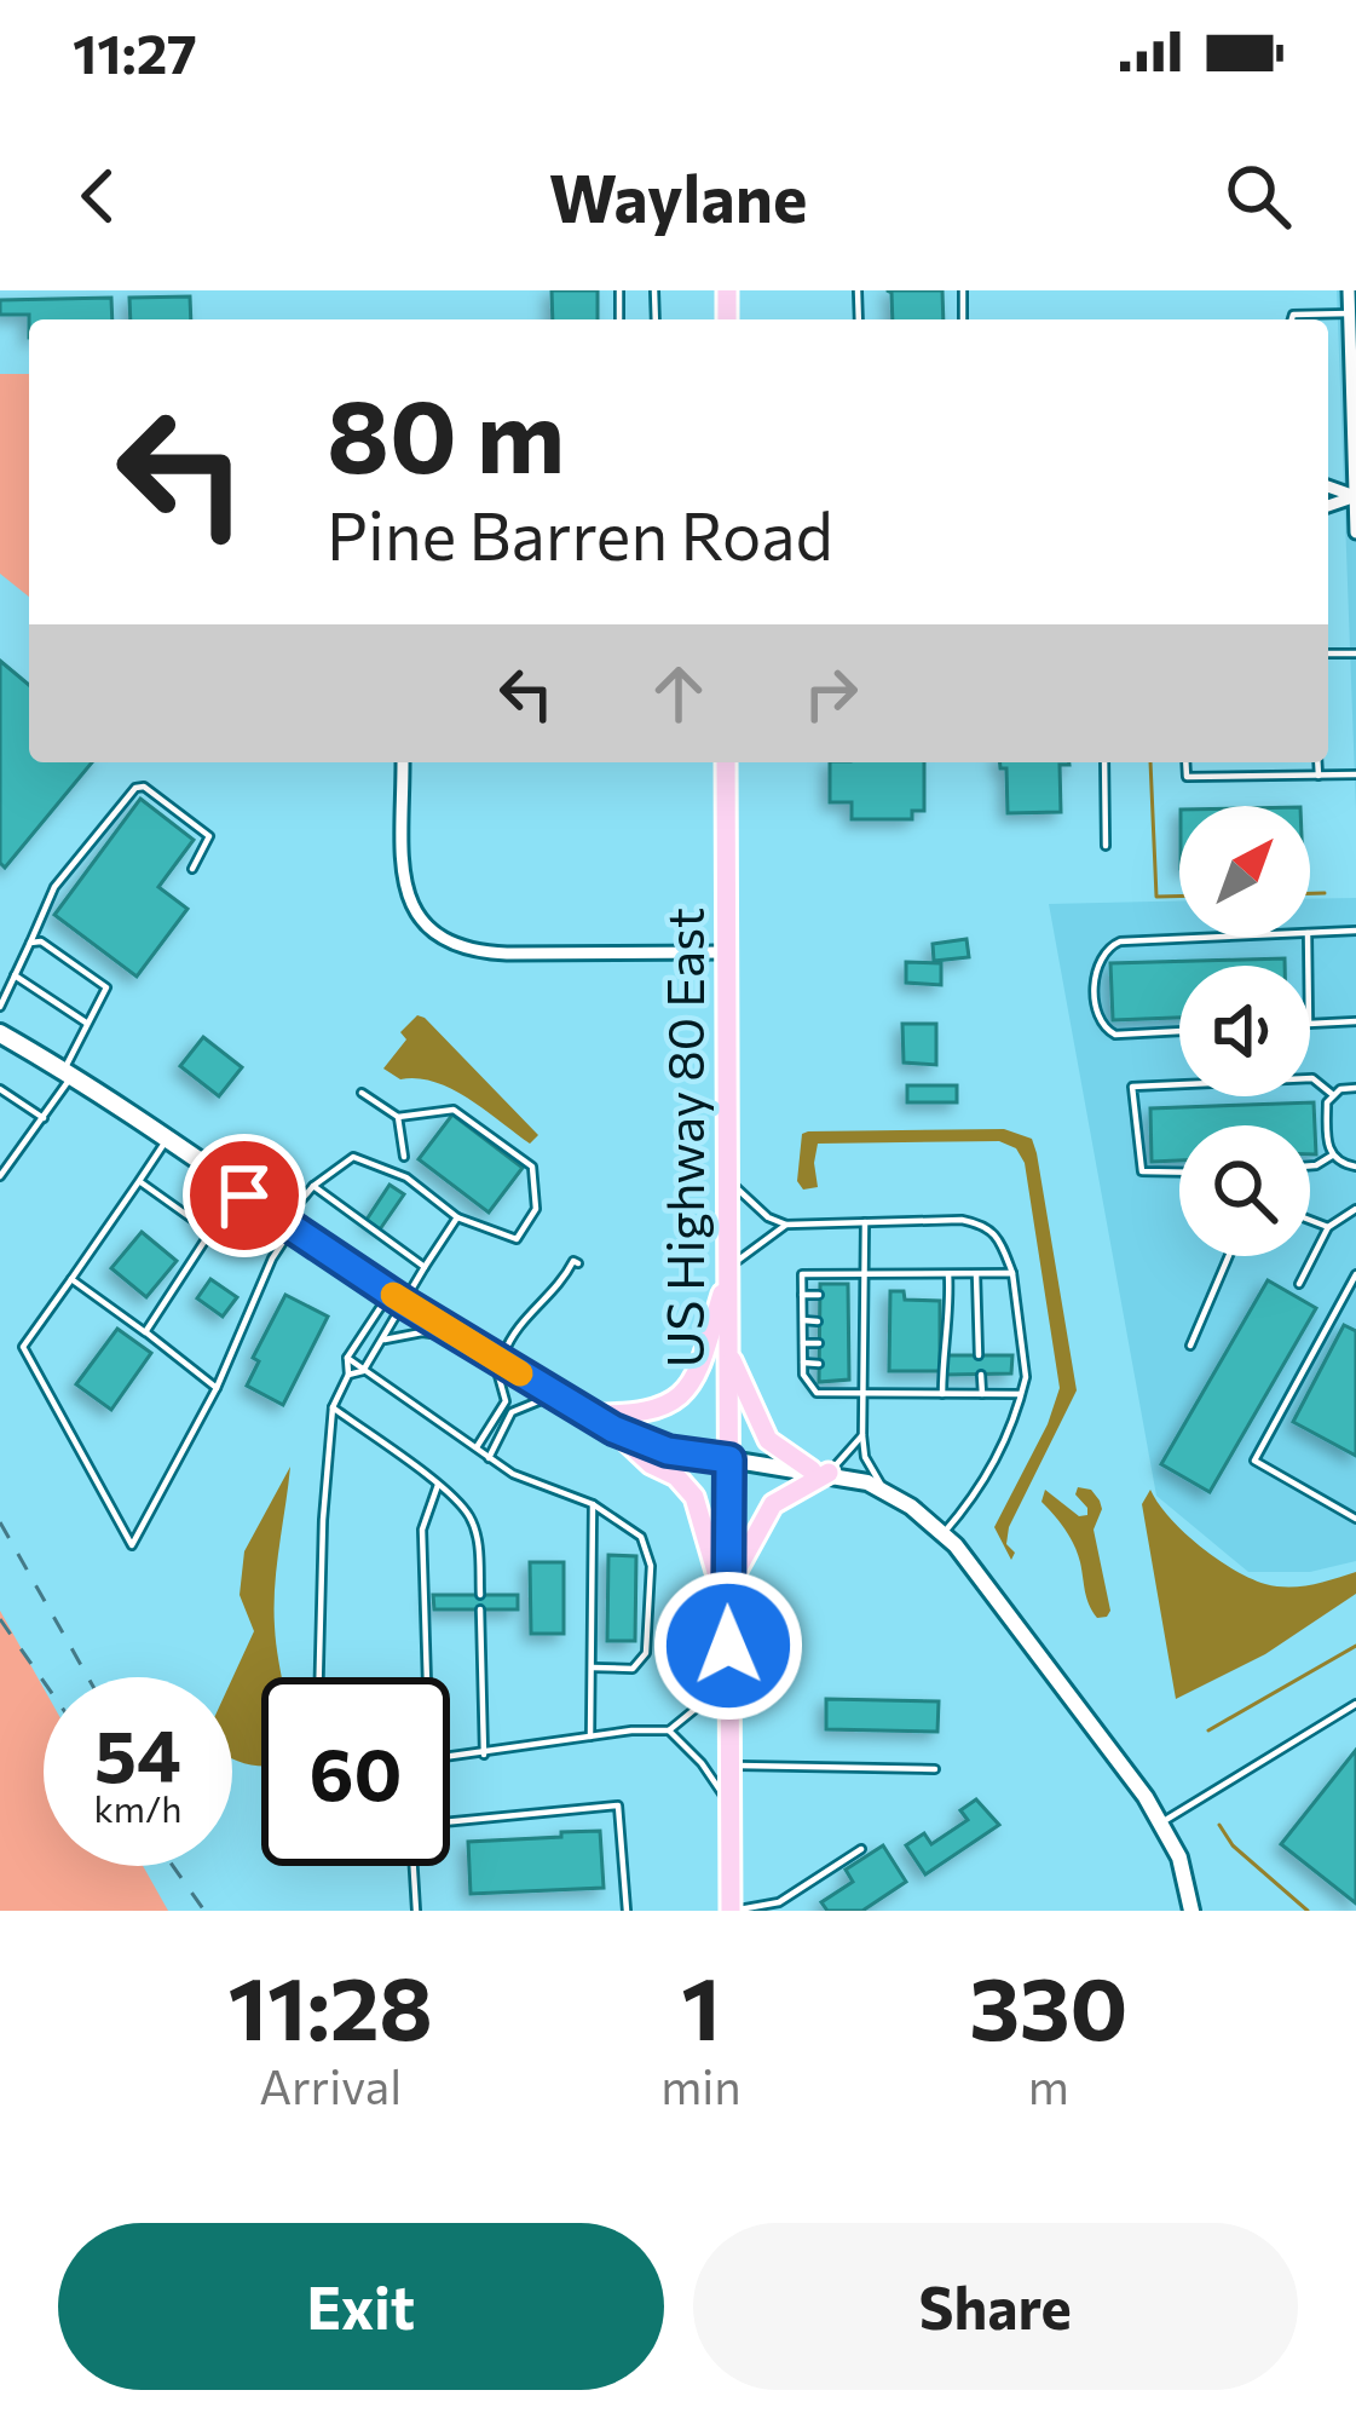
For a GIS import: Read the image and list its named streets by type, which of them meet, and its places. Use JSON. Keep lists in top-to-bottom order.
{
  "streets": {
    "main road": ["US Highway 80 East"]
  },
  "north": "top right",
  "page": {
    "status": "11:27",
    "header": "Waylane",
    "turn": ["80 m", "Pine Barren Road"],
    "speed": "54 km/h",
    "limit": "60",
    "eta": [
      "11:28",
      "Arrival",
      "1",
      "min",
      "330",
      "m"
    ],
    "buttons": ["Exit", "Share"]
  }
}
